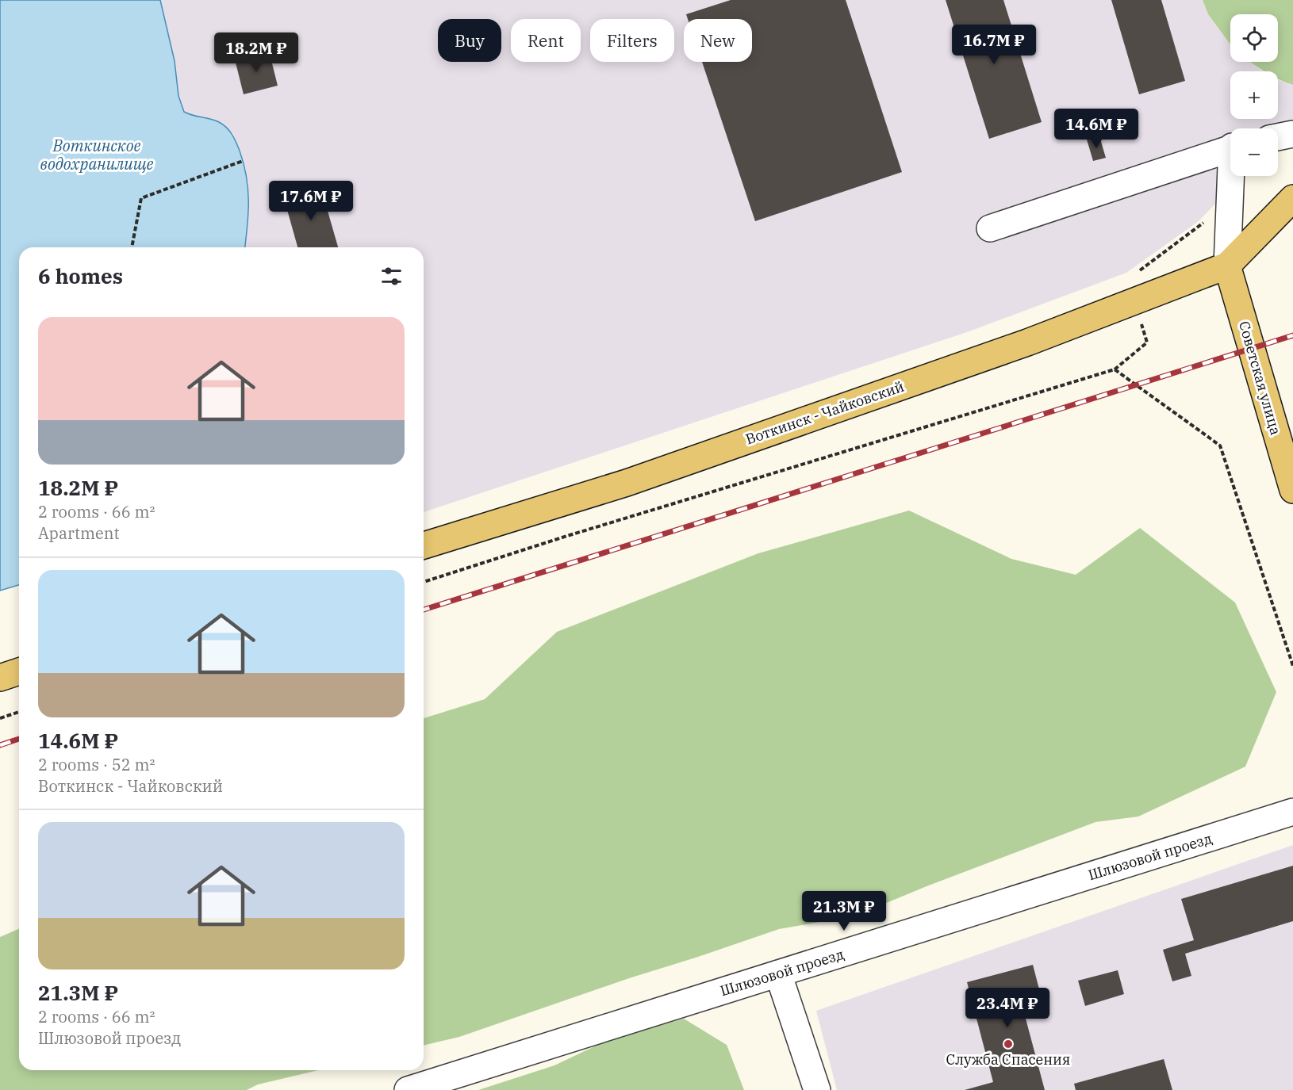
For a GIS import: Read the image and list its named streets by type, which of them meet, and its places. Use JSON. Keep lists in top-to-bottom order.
{
  "streets": {
    "main road": ["Советская улица", "Воткинск - Чайковский"],
    "street": ["Шлюзовой проезд"]
  },
  "crossings": [
    ["Советская улица", "Воткинск - Чайковский"]
  ],
  "water": ["Воткинское водохранилище"],
  "places": ["Служба Спасения"],
  "page": {
    "map_buttons": ["+", "−"],
    "chip": [
      "Buy",
      "Rent",
      "Filters",
      "New"
    ],
    "price": [
      "16.7M ₽",
      "18.2M ₽",
      "14.6M ₽",
      "17.6M ₽",
      "21.3M ₽",
      "23.4M ₽"
    ],
    "heading": "6 homes",
    "list": [
      {
        "name": "18.2M ₽",
        "note": "2 rooms · 66 m² · Apartment"
      },
      {
        "name": "14.6M ₽",
        "note": "2 rooms · 52 m² · Воткинск - Чайковский"
      },
      {
        "name": "21.3M ₽",
        "note": "2 rooms · 66 m² · Шлюзовой проезд"
      }
    ]
  }
}
